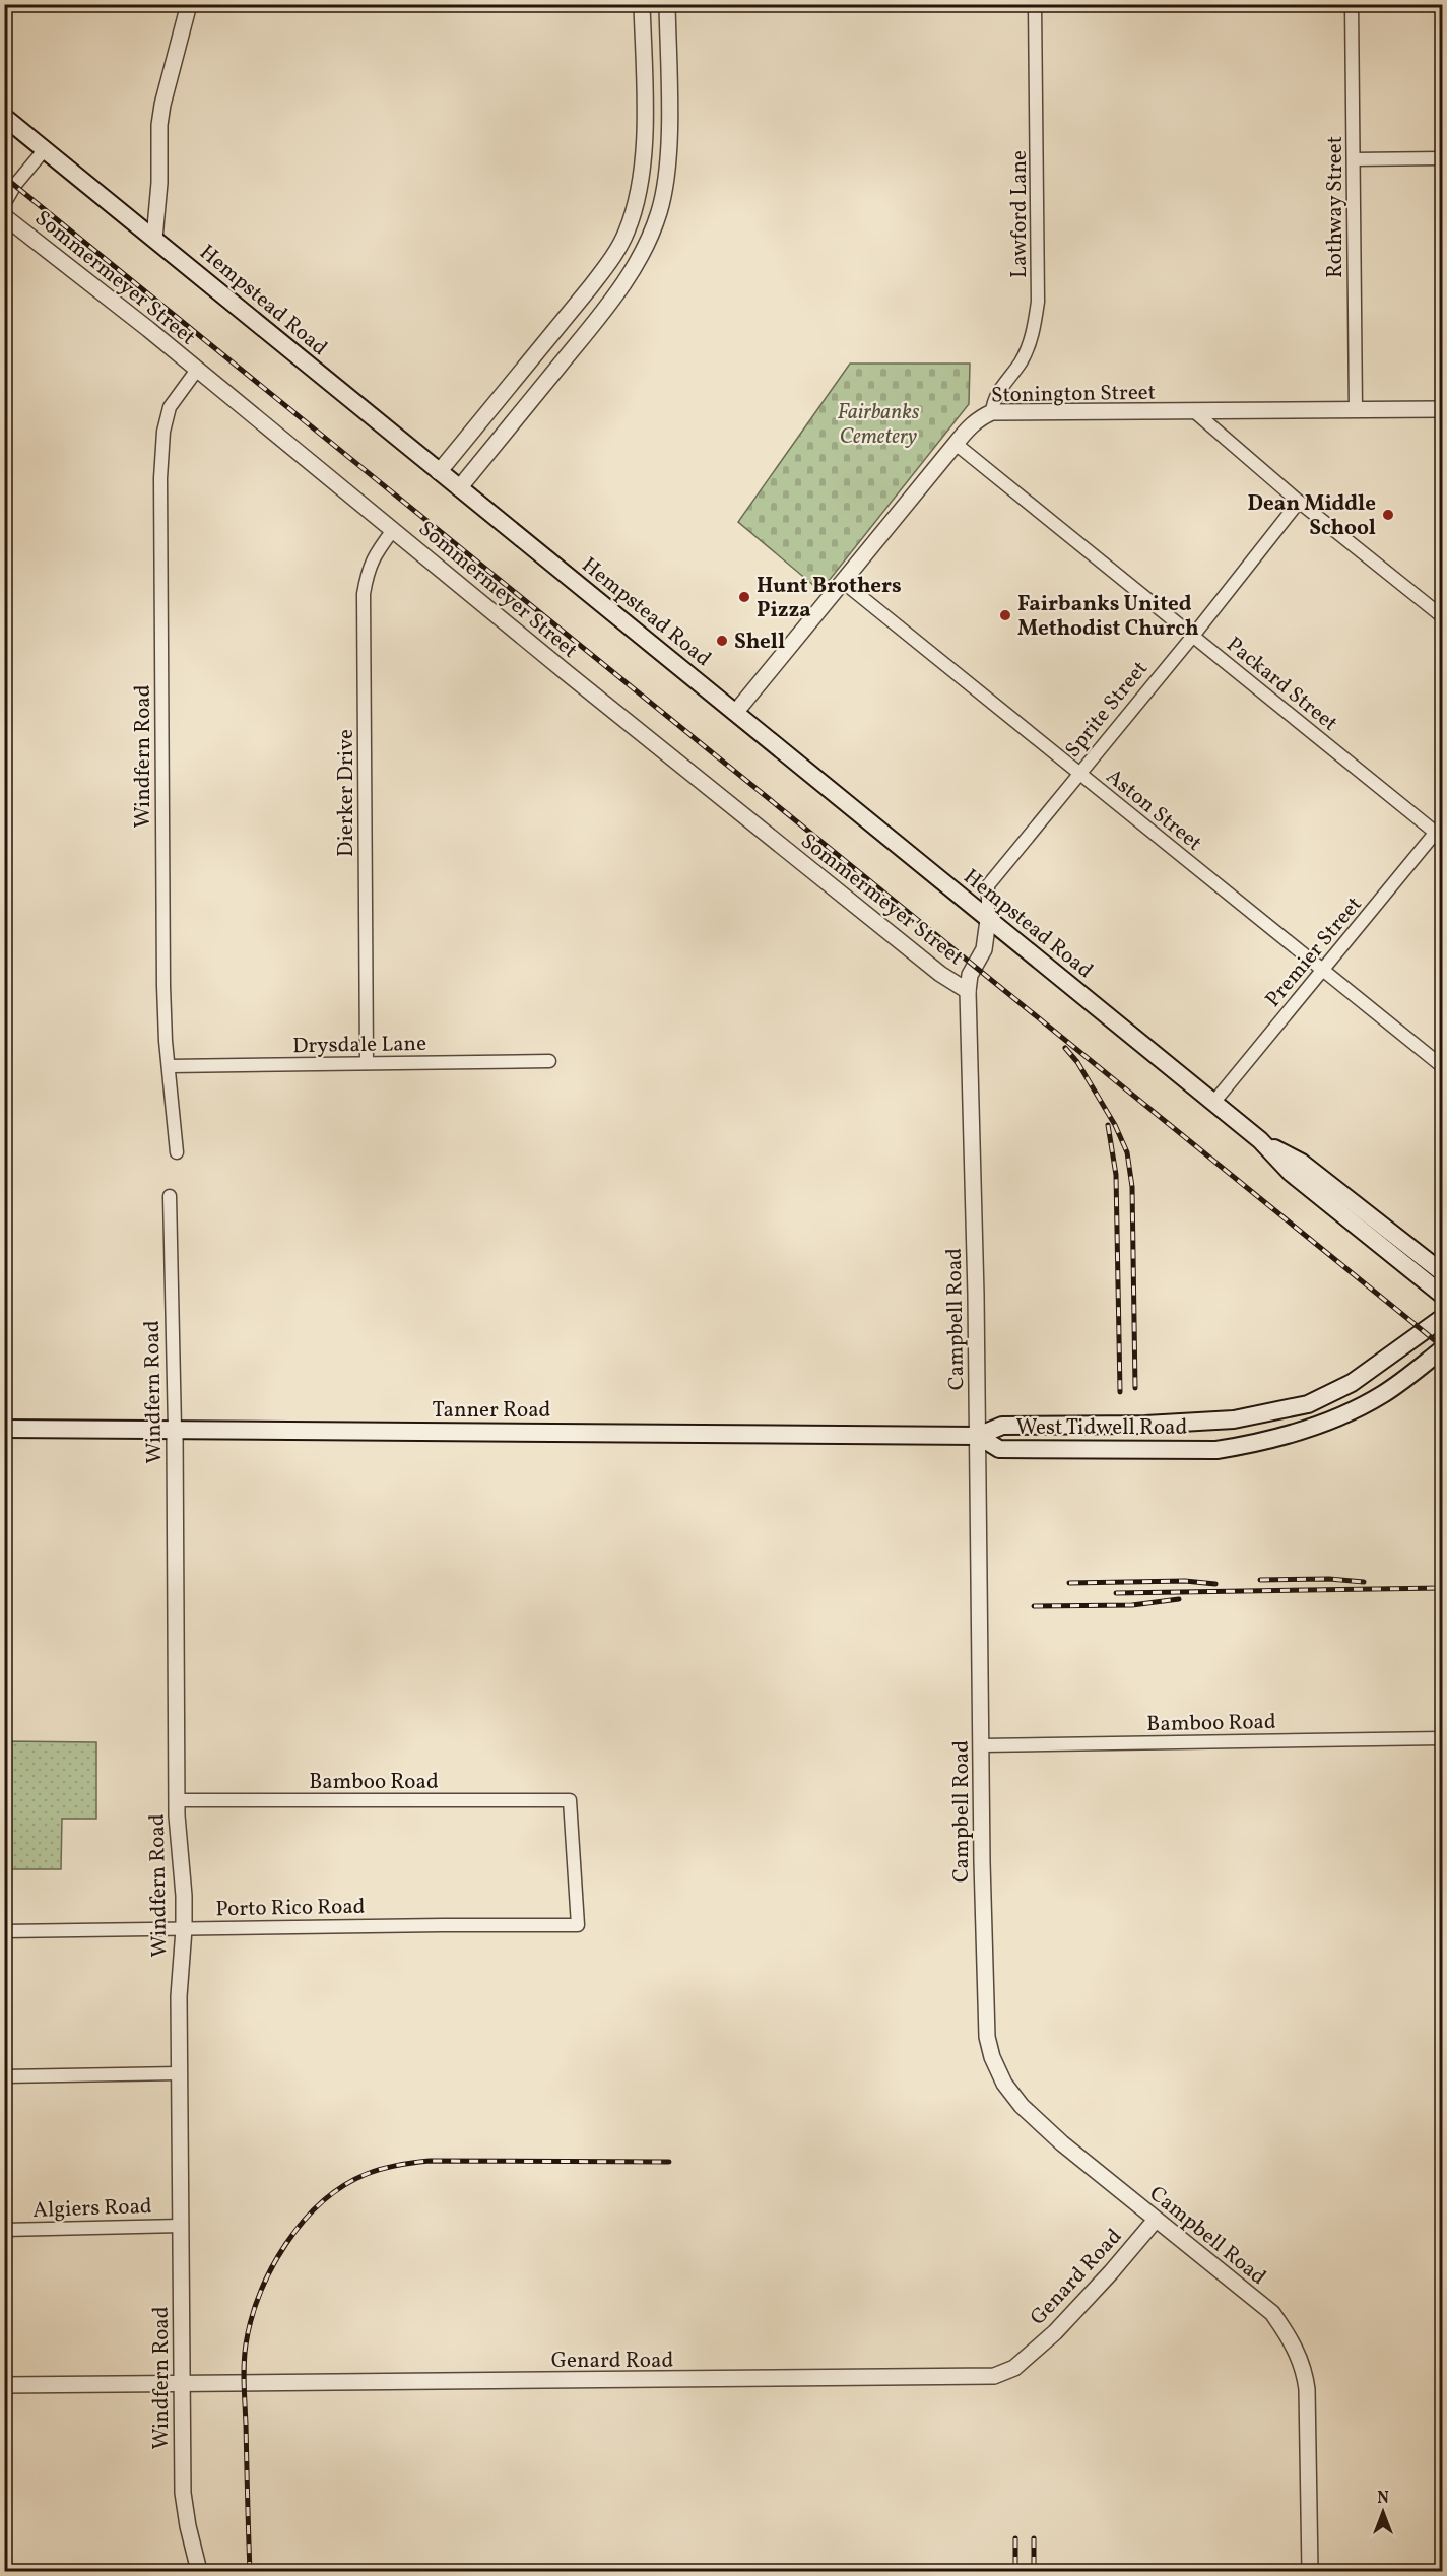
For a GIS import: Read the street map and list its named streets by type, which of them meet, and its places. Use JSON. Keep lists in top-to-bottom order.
{
  "streets": {
    "main road": ["Hempstead Road", "Tanner Road", "West Tidwell Road"],
    "street": [
      "Rothway Street",
      "Lawford Lane",
      "Sommermeyer Street",
      "Stonington Street",
      "Packard Street",
      "Sprite Street",
      "Windfern Road",
      "Dierker Drive",
      "Aston Street",
      "Premier Street",
      "Drysdale Lane",
      "Campbell Road",
      "Bamboo Road",
      "Porto Rico Road",
      "Algiers Road",
      "Genard Road"
    ]
  },
  "crossings": [
    ["Rothway Street", "Stonington Street"],
    ["Lawford Lane", "Stonington Street"],
    ["Sommermeyer Street", "Windfern Road"],
    ["Sommermeyer Street", "Dierker Drive"],
    ["Sommermeyer Street", "Campbell Road"],
    ["Hempstead Road", "Stonington Street"],
    ["Hempstead Road", "Sprite Street"],
    ["Hempstead Road", "Premier Street"],
    ["Hempstead Road", "Campbell Road"],
    ["Stonington Street", "Packard Street"],
    ["Stonington Street", "Aston Street"],
    ["Packard Street", "Sprite Street"],
    ["Packard Street", "Premier Street"],
    ["Sprite Street", "Aston Street"],
    ["Sprite Street", "Campbell Road"],
    ["Windfern Road", "Drysdale Lane"],
    ["Windfern Road", "Tanner Road"],
    ["Windfern Road", "Bamboo Road"],
    ["Windfern Road", "Porto Rico Road"],
    ["Windfern Road", "Algiers Road"],
    ["Windfern Road", "Genard Road"],
    ["Dierker Drive", "Drysdale Lane"],
    ["Aston Street", "Premier Street"],
    ["Campbell Road", "Tanner Road"],
    ["Campbell Road", "West Tidwell Road"],
    ["Campbell Road", "Bamboo Road"],
    ["Campbell Road", "Genard Road"],
    ["Tanner Road", "West Tidwell Road"],
    ["Bamboo Road", "Porto Rico Road"]
  ],
  "parks": ["Fairbanks Cemetery"],
  "places": [
    "Dean Middle School",
    "Hunt Brothers Pizza",
    "Fairbanks United Methodist Church",
    "Shell"
  ],
  "north": "top"
}
